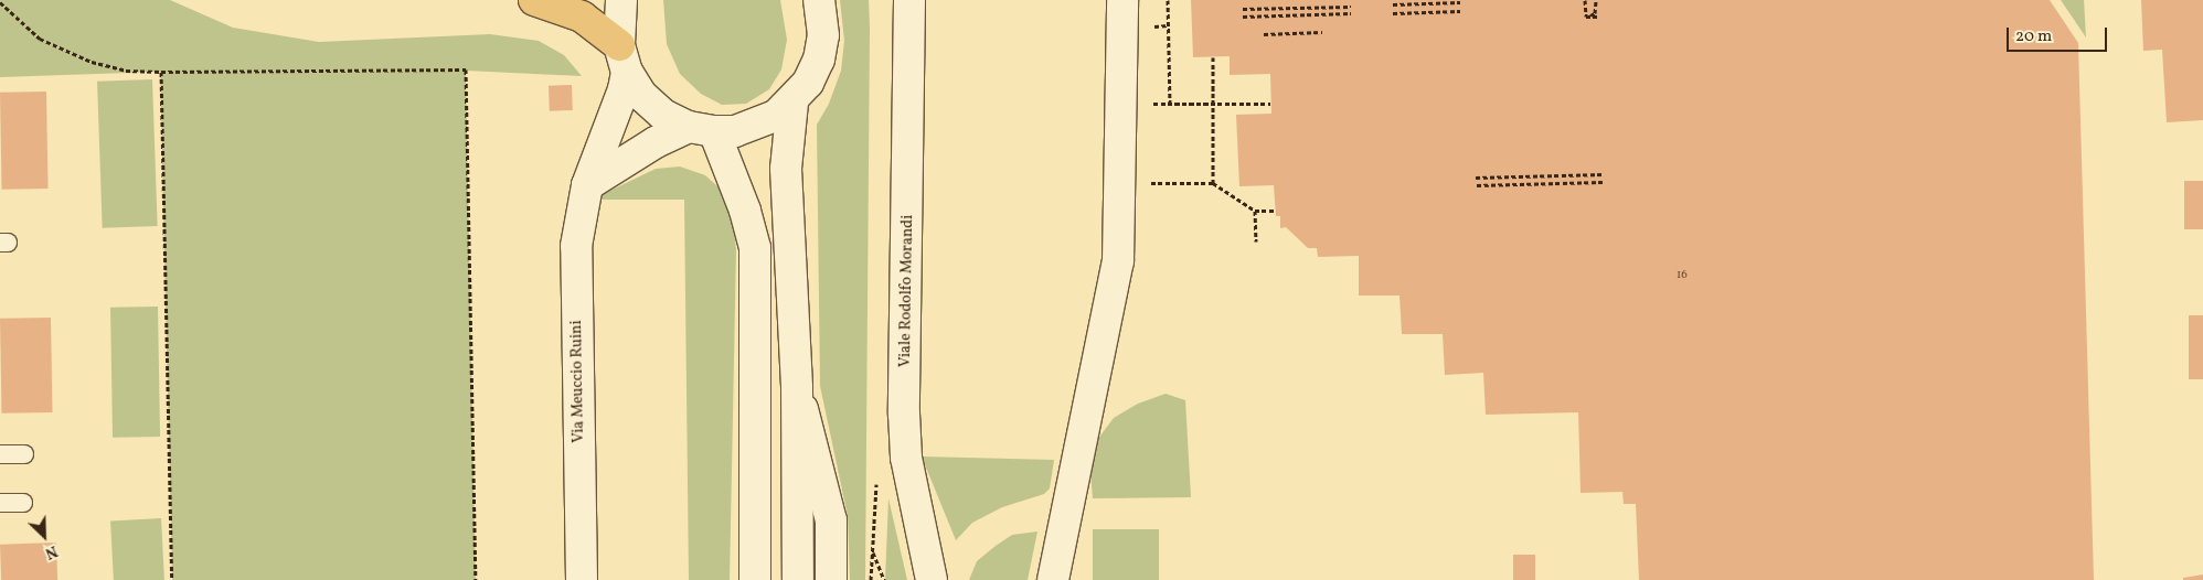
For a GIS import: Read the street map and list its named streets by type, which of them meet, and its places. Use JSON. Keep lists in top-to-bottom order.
{
  "streets": {
    "street": ["Viale Rodolfo Morandi", "Via Meuccio Ruini"]
  },
  "house_numbers": ["16"],
  "scale_bar": "20 m",
  "north": "bottom right"
}
